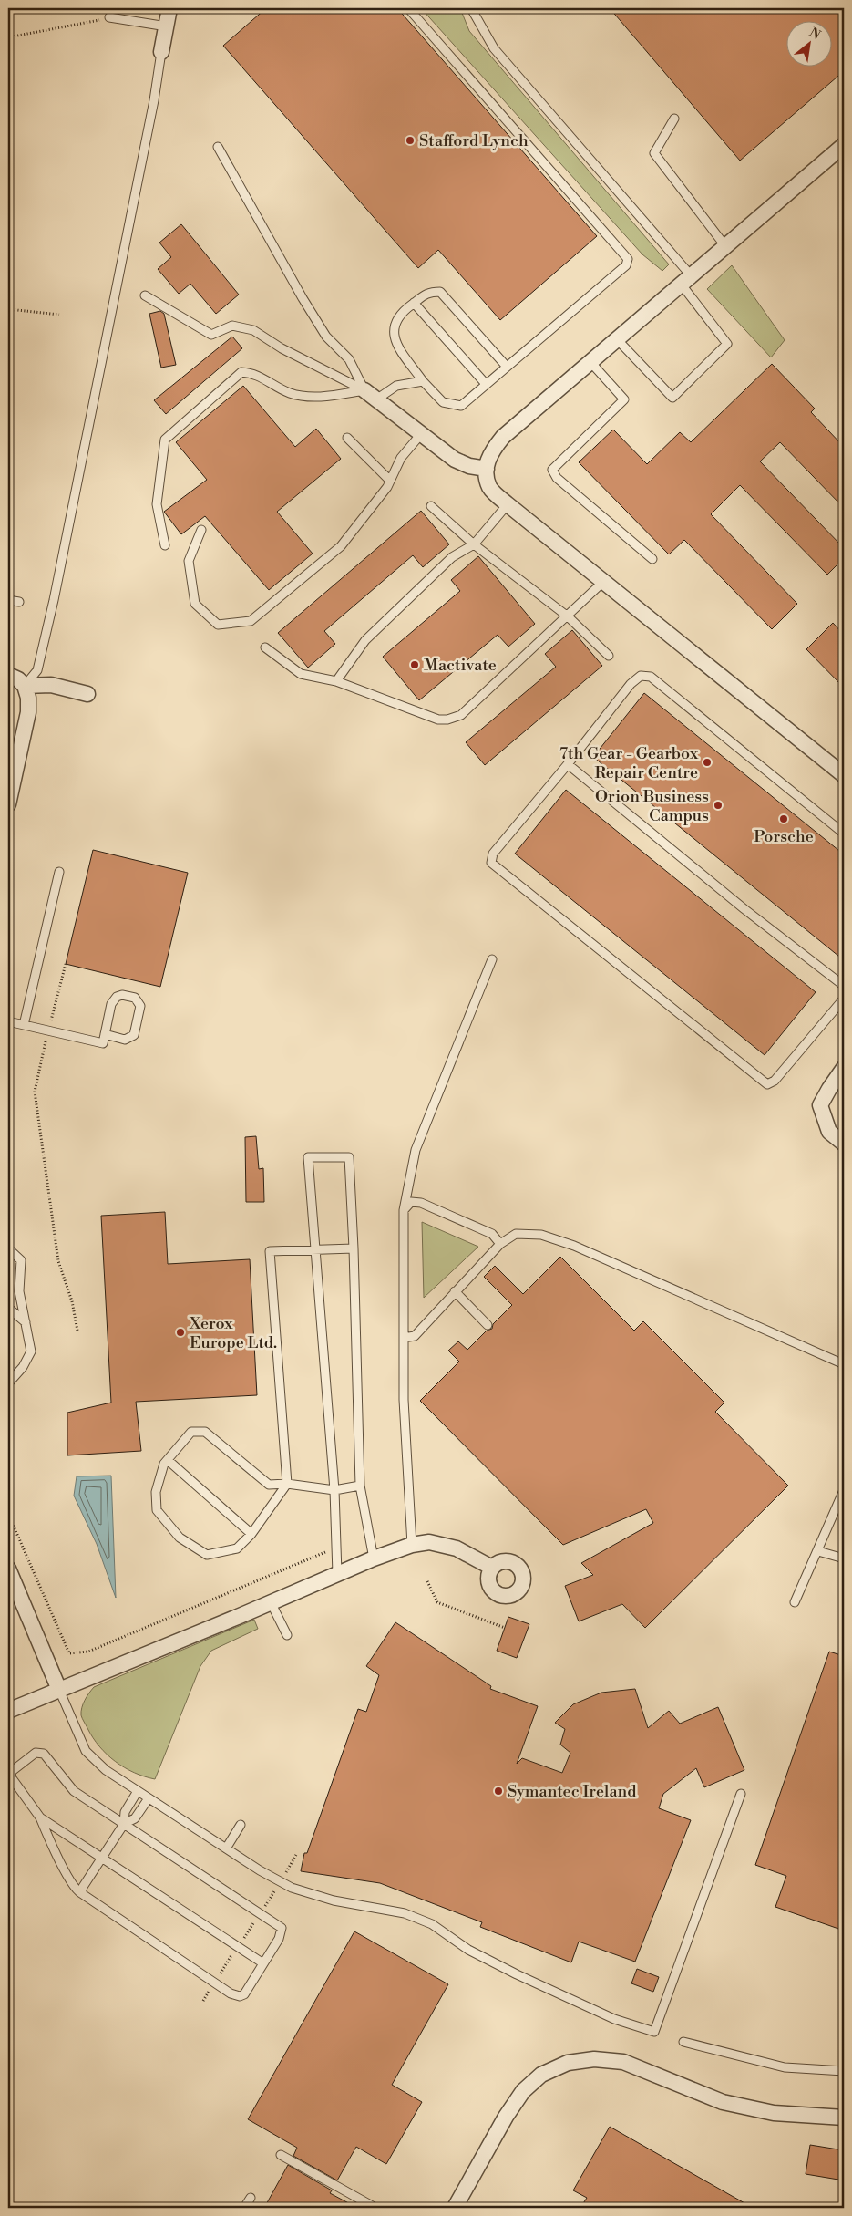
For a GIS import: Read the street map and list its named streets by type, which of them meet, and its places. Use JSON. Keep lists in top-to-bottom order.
{
  "places": [
    "Stafford Lynch",
    "Mactivate",
    "7th Gear - Gearbox Repair Centre",
    "Orion Business Campus",
    "Porsche",
    "Xerox Europe Ltd.",
    "Symantec Ireland"
  ],
  "north": "top right"
}
